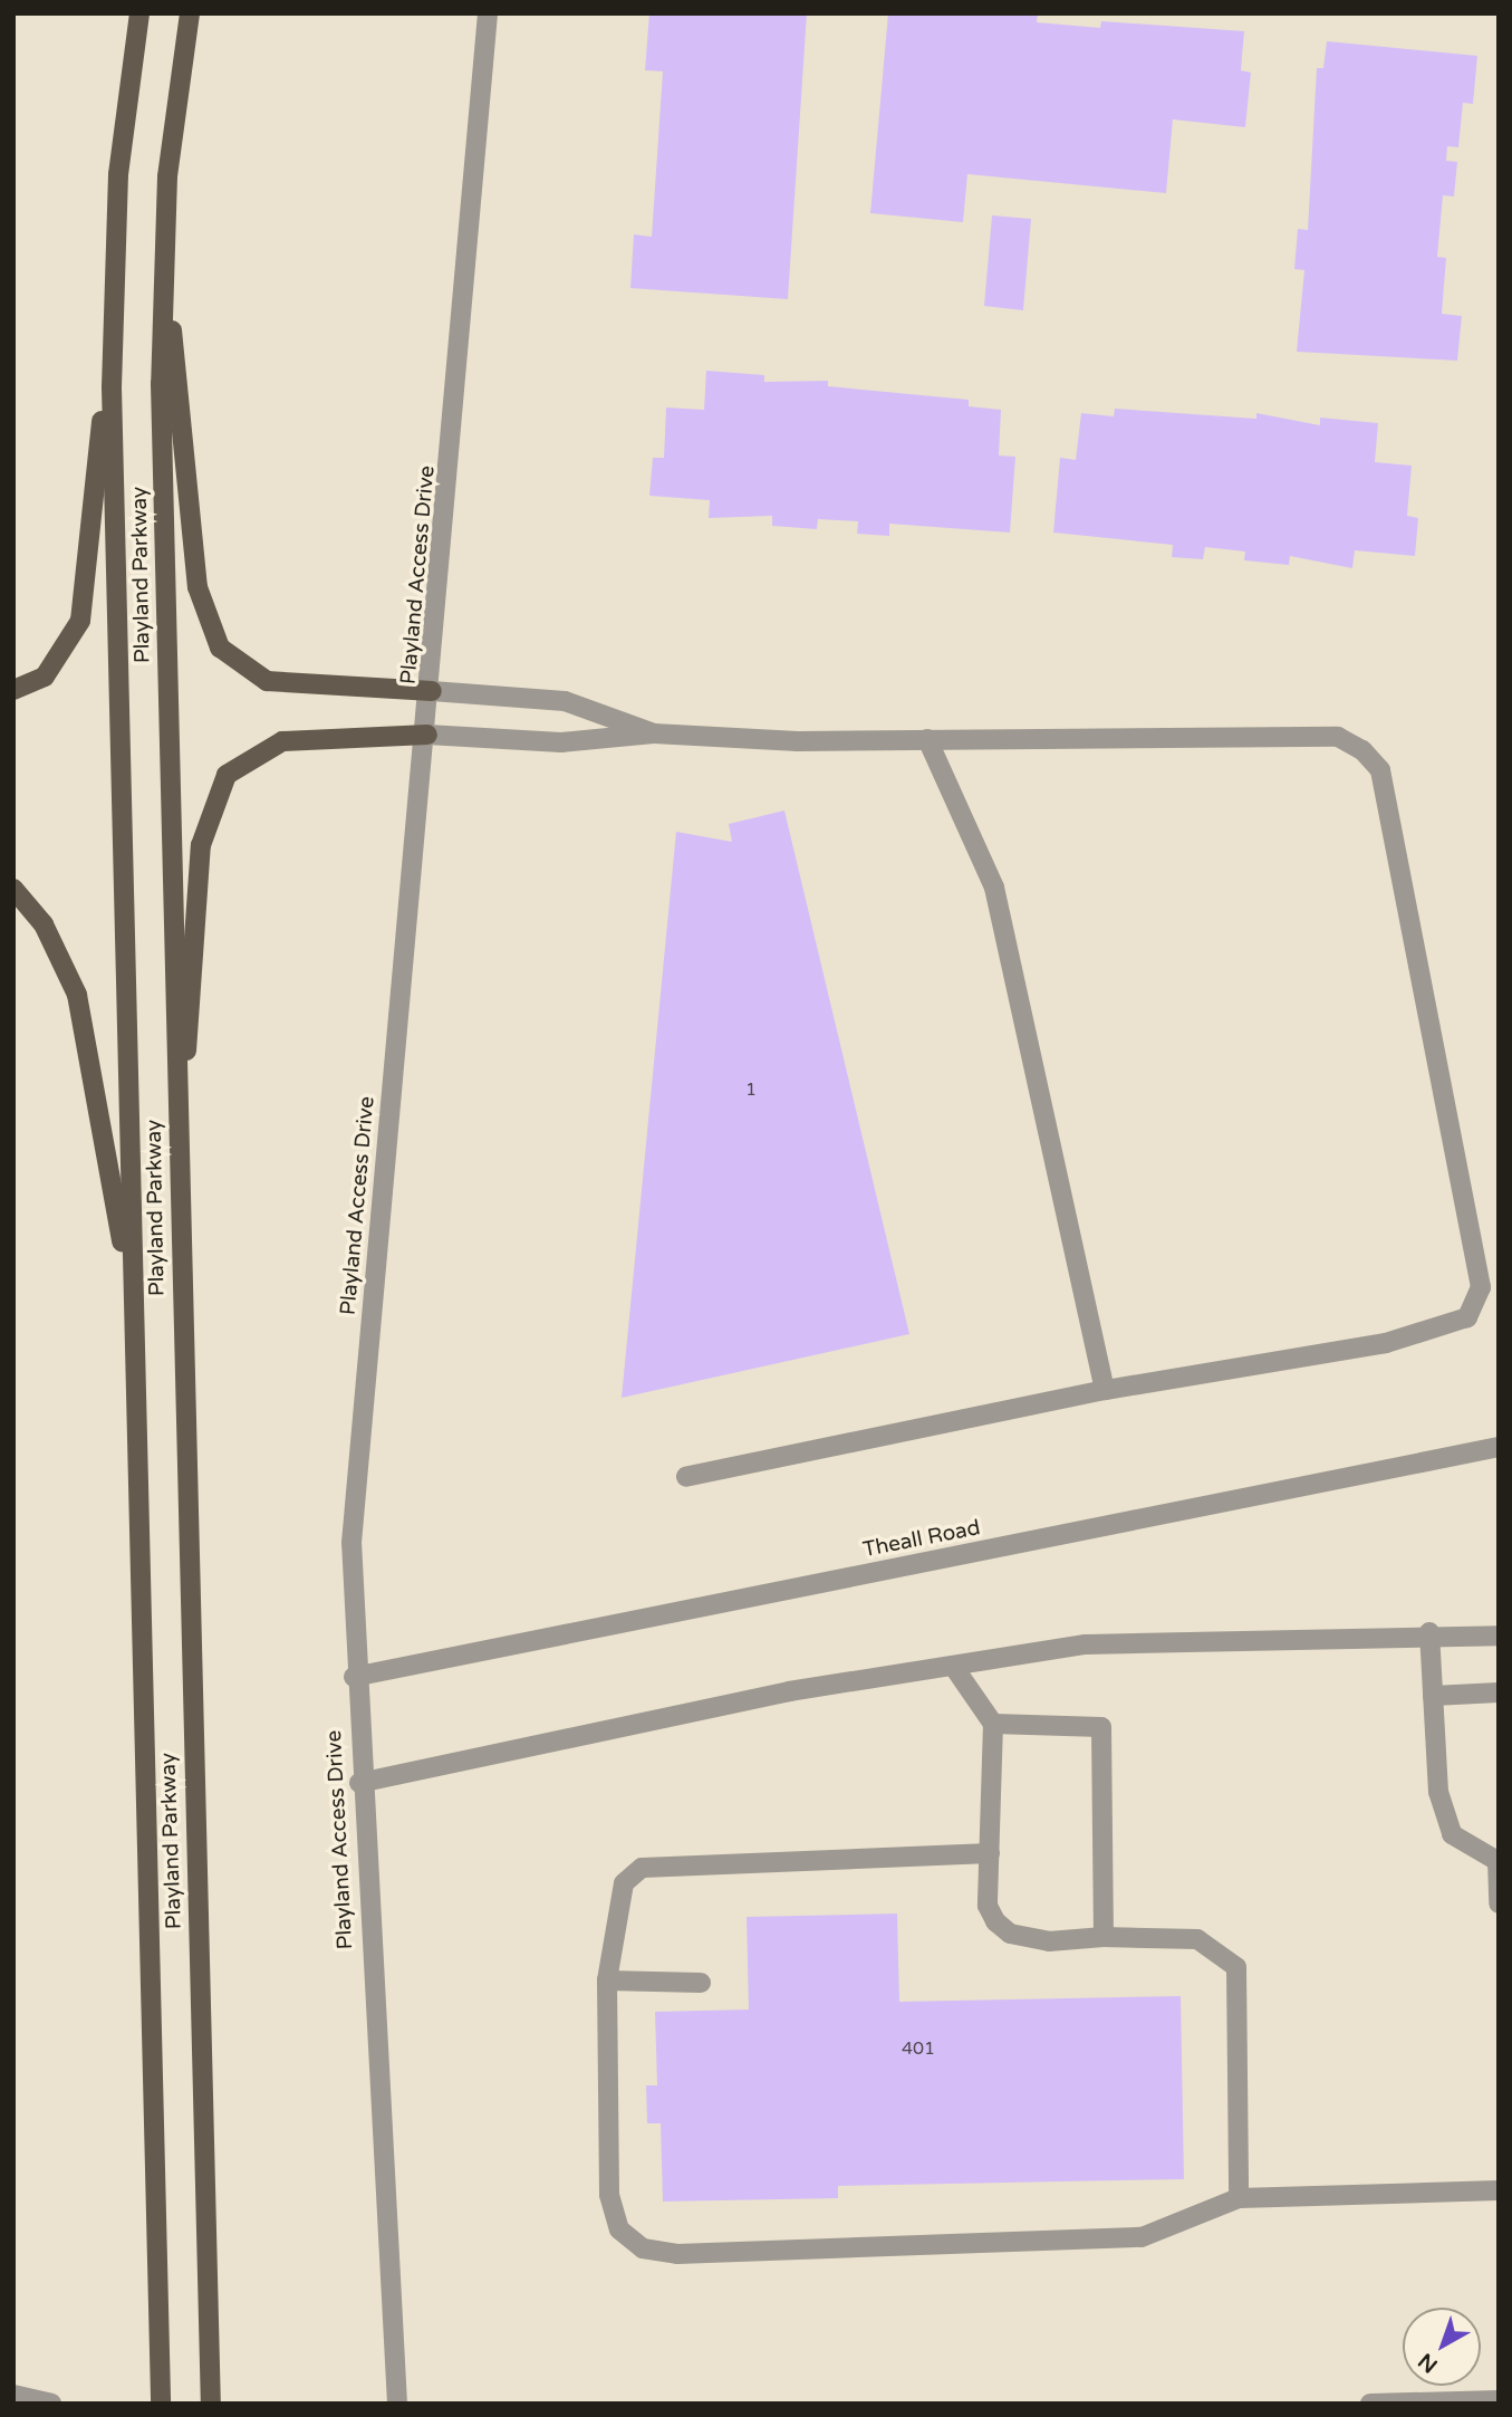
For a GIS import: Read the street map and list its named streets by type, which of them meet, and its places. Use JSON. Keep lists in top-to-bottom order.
{
  "streets": {
    "main road": ["Playland Parkway"],
    "street": ["Playland Access Drive", "Theall Road"]
  },
  "crossings": [
    ["Playland Access Drive", "Theall Road"]
  ],
  "house_numbers": ["1", "401"],
  "north": "bottom left"
}
